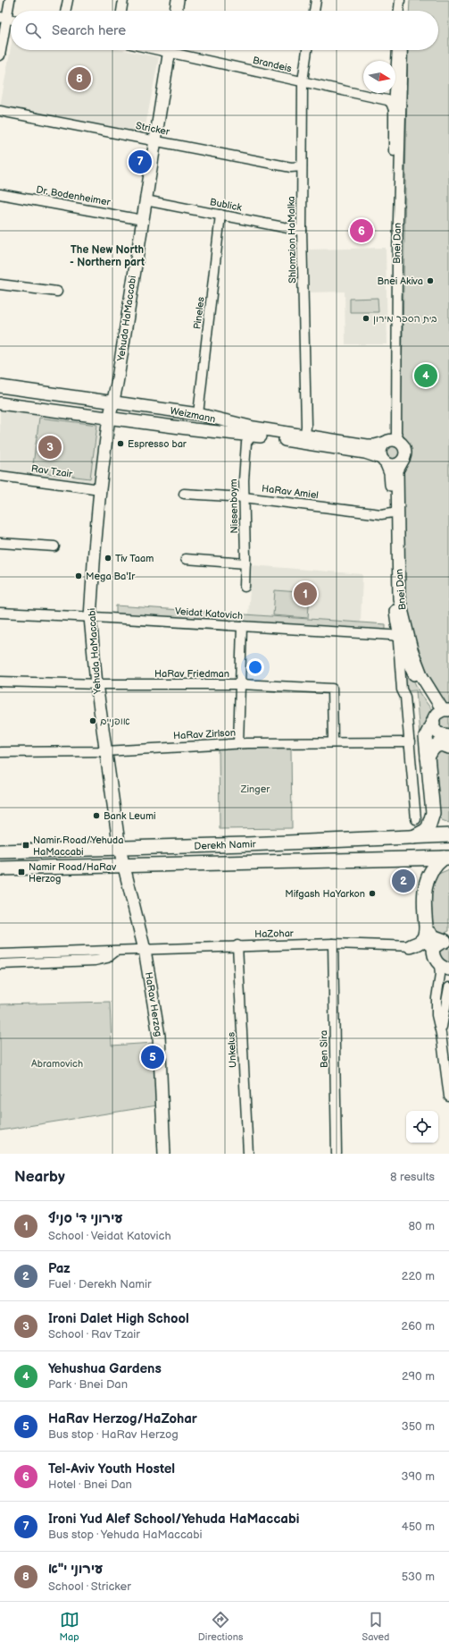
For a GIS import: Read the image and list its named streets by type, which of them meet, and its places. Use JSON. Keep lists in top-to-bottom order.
{
  "streets": {
    "main road": ["Derekh Namir"],
    "street": [
      "Brandeis",
      "Stricker",
      "Dr. Bodenheimer",
      "Bublick",
      "Shlomzion HaMalka",
      "Bnei Dan",
      "Pineles",
      "Yehuda HaMaccabi",
      "Weizmann",
      "Rav Tzair",
      "HaRav Amiel",
      "Nissenboym",
      "Veidat Katovich",
      "HaRav Friedman",
      "HaRav Zirlson",
      "HaZohar",
      "HaRav Herzog",
      "Ben Sira",
      "Unkelus"
    ]
  },
  "crossings": [
    ["Brandeis", "Shlomzion HaMalka"],
    ["Brandeis", "Bnei Dan"],
    ["Stricker", "Shlomzion HaMalka"],
    ["Stricker", "Yehuda HaMaccabi"],
    ["Dr. Bodenheimer", "Yehuda HaMaccabi"],
    ["Bublick", "Shlomzion HaMalka"],
    ["Bublick", "Pineles"],
    ["Bublick", "Yehuda HaMaccabi"],
    ["Shlomzion HaMalka", "Weizmann"],
    ["Bnei Dan", "Weizmann"],
    ["Bnei Dan", "HaRav Amiel"],
    ["Bnei Dan", "Veidat Katovich"],
    ["Bnei Dan", "HaRav Zirlson"],
    ["Pineles", "Weizmann"],
    ["Yehuda HaMaccabi", "Weizmann"],
    ["Yehuda HaMaccabi", "Rav Tzair"],
    ["Yehuda HaMaccabi", "Veidat Katovich"],
    ["Yehuda HaMaccabi", "HaRav Friedman"],
    ["Yehuda HaMaccabi", "HaRav Zirlson"],
    ["Yehuda HaMaccabi", "Derekh Namir"],
    ["Yehuda HaMaccabi", "HaRav Herzog"],
    ["Weizmann", "Nissenboym"],
    ["HaRav Amiel", "Nissenboym"],
    ["HaRav Friedman", "HaRav Zirlson"],
    ["Derekh Namir", "HaRav Herzog"],
    ["HaZohar", "HaRav Herzog"],
    ["HaZohar", "Ben Sira"],
    ["HaZohar", "Unkelus"]
  ],
  "districts": ["The New North - Northern part"],
  "parks": ["Zinger", "Abramovich"],
  "places": {
    "other": [
      "Bnei Akiva",
      "בית הספר מירון",
      "Espresso bar",
      "Tiv Taam",
      "Mega Ba'Ir",
      "אופניים",
      "Bank Leumi",
      "Mifgash HaYarkon"
    ],
    "transit": ["Namir Road/Yehuda HaMaccabi", "Namir Road/HaRav Herzog"]
  },
  "north": "right",
  "page": {
    "search": "Search here",
    "pins": [
      "8",
      "7",
      "6",
      "4",
      "3",
      "1",
      "2",
      "5"
    ],
    "heading": ["Nearby", "8 results"],
    "list": [
      {
        "mark": "1",
        "name": "עירוני ד' סניף",
        "note": "School · Veidat Katovich",
        "value": "80 m"
      },
      {
        "mark": "2",
        "name": "Paz",
        "note": "Fuel · Derekh Namir",
        "value": "220 m"
      },
      {
        "mark": "3",
        "name": "Ironi Dalet High School",
        "note": "School · Rav Tzair",
        "value": "260 m"
      },
      {
        "mark": "4",
        "name": "Yehushua Gardens",
        "note": "Park · Bnei Dan",
        "value": "290 m"
      },
      {
        "mark": "5",
        "name": "HaRav Herzog/HaZohar",
        "note": "Bus stop · HaRav Herzog",
        "value": "350 m"
      },
      {
        "mark": "6",
        "name": "Tel-Aviv Youth Hostel",
        "note": "Hotel · Bnei Dan",
        "value": "390 m"
      },
      {
        "mark": "7",
        "name": "Ironi Yud Alef School/Yehuda HaMaccabi",
        "note": "Bus stop · Yehuda HaMaccabi",
        "value": "450 m"
      },
      {
        "mark": "8",
        "name": "עירוני י\"א",
        "note": "School · Stricker",
        "value": "530 m"
      }
    ],
    "nav": ["Map", "Directions", "Saved"]
  }
}
